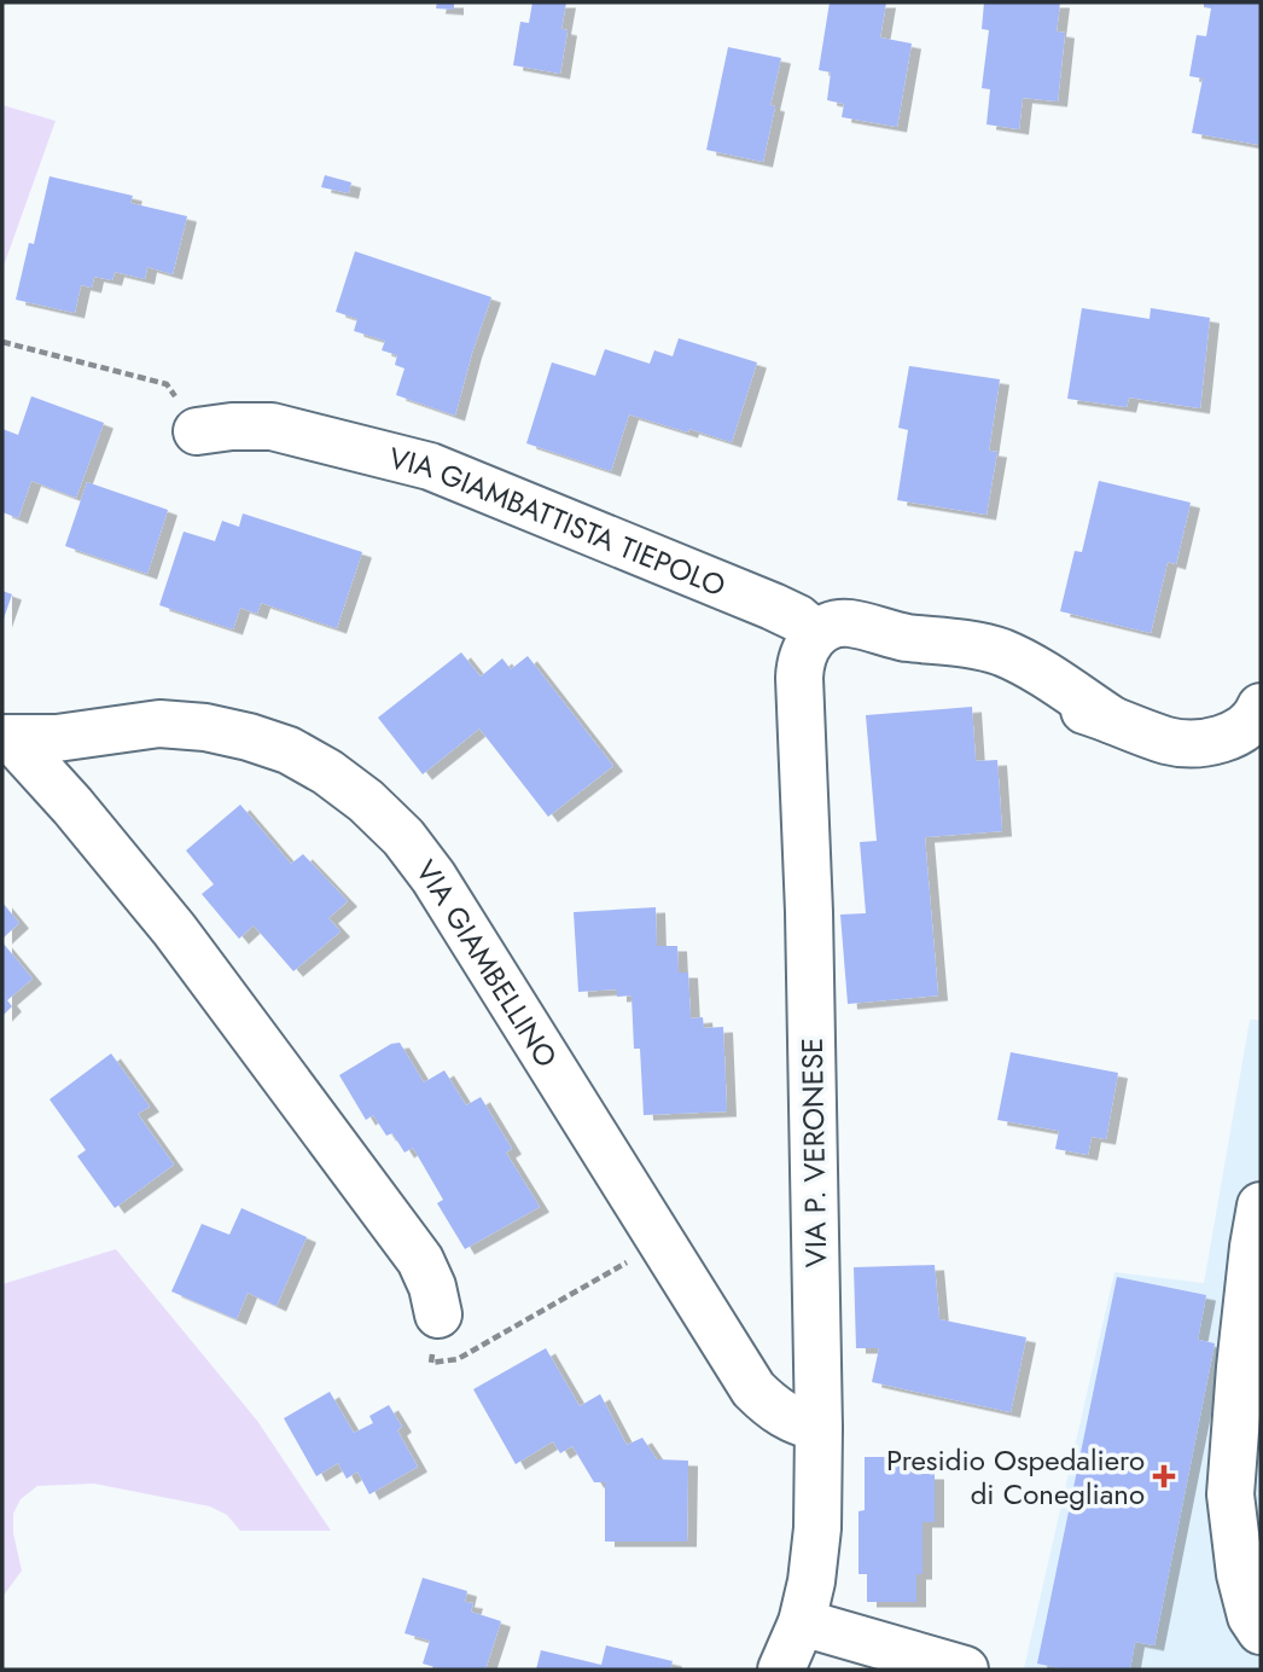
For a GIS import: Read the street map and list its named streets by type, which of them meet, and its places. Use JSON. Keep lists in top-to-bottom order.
{
  "streets": {
    "street": ["VIA GIAMBATTISTA TIEPOLO", "VIA GIAMBELLINO", "VIA P. VERONESE"]
  },
  "crossings": [
    ["VIA GIAMBATTISTA TIEPOLO", "VIA P. VERONESE"],
    ["VIA GIAMBELLINO", "VIA P. VERONESE"]
  ],
  "places": {
    "health": ["Presidio Ospedaliero di Conegliano"]
  }
}
